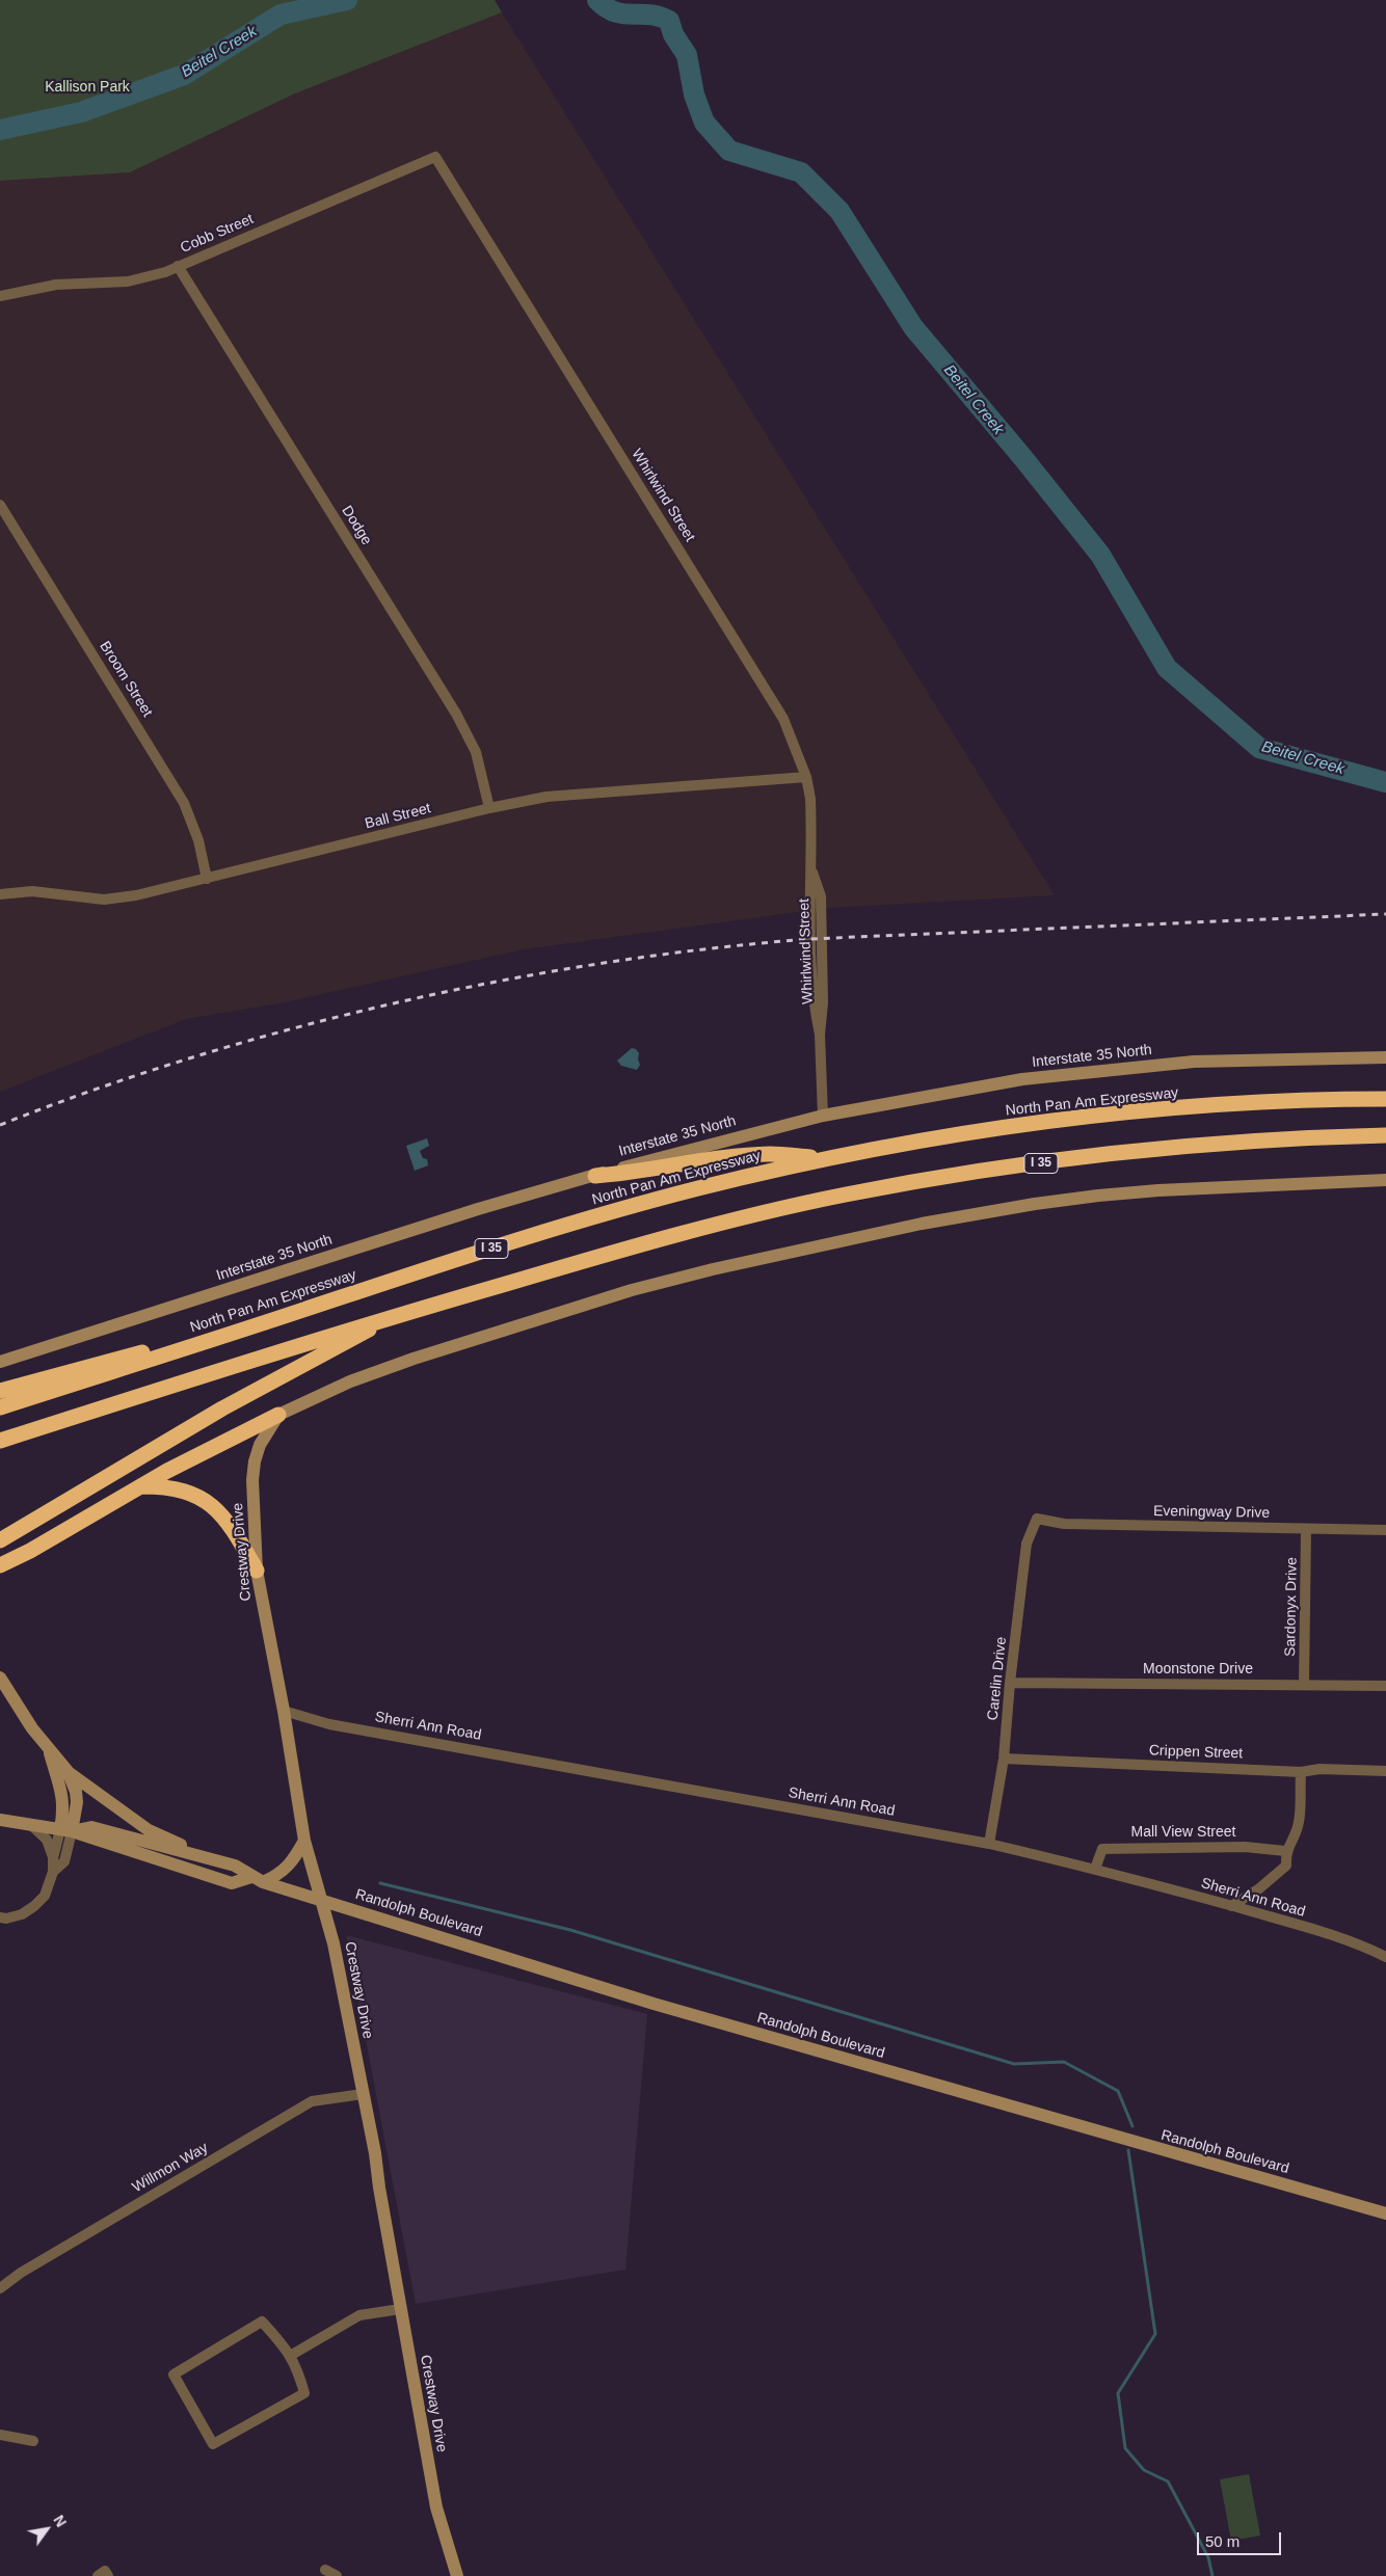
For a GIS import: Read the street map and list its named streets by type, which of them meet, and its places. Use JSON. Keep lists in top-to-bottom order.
{
  "streets": {
    "highway": ["North Pan Am Expressway", "I 35"],
    "main road": ["Interstate 35 North", "Crestway Drive", "Randolph Boulevard"],
    "street": [
      "Cobb Street",
      "Whirlwind Street",
      "Dodge",
      "Broom Street",
      "Ball Street",
      "Eveningway Drive",
      "Sardonyx Drive",
      "Moonstone Drive",
      "Carelin Drive",
      "Sherri Ann Road",
      "Crippen Street",
      "Mall View Street",
      "Willmon Way"
    ]
  },
  "crossings": [
    ["Cobb Street", "Whirlwind Street"],
    ["Cobb Street", "Dodge"],
    ["Whirlwind Street", "Ball Street"],
    ["Whirlwind Street", "Interstate 35 North"],
    ["Dodge", "Ball Street"],
    ["Broom Street", "Ball Street"],
    ["Eveningway Drive", "Sardonyx Drive"],
    ["Eveningway Drive", "Carelin Drive"],
    ["Crestway Drive", "Sherri Ann Road"],
    ["Crestway Drive", "Randolph Boulevard"],
    ["Crestway Drive", "Willmon Way"],
    ["Sardonyx Drive", "Moonstone Drive"],
    ["Moonstone Drive", "Carelin Drive"],
    ["Carelin Drive", "Sherri Ann Road"],
    ["Carelin Drive", "Crippen Street"],
    ["Sherri Ann Road", "Mall View Street"]
  ],
  "water": ["Beitel Creek"],
  "parks": ["Kallison Park"],
  "scale_bar": "50 m",
  "north": "top right"
}
